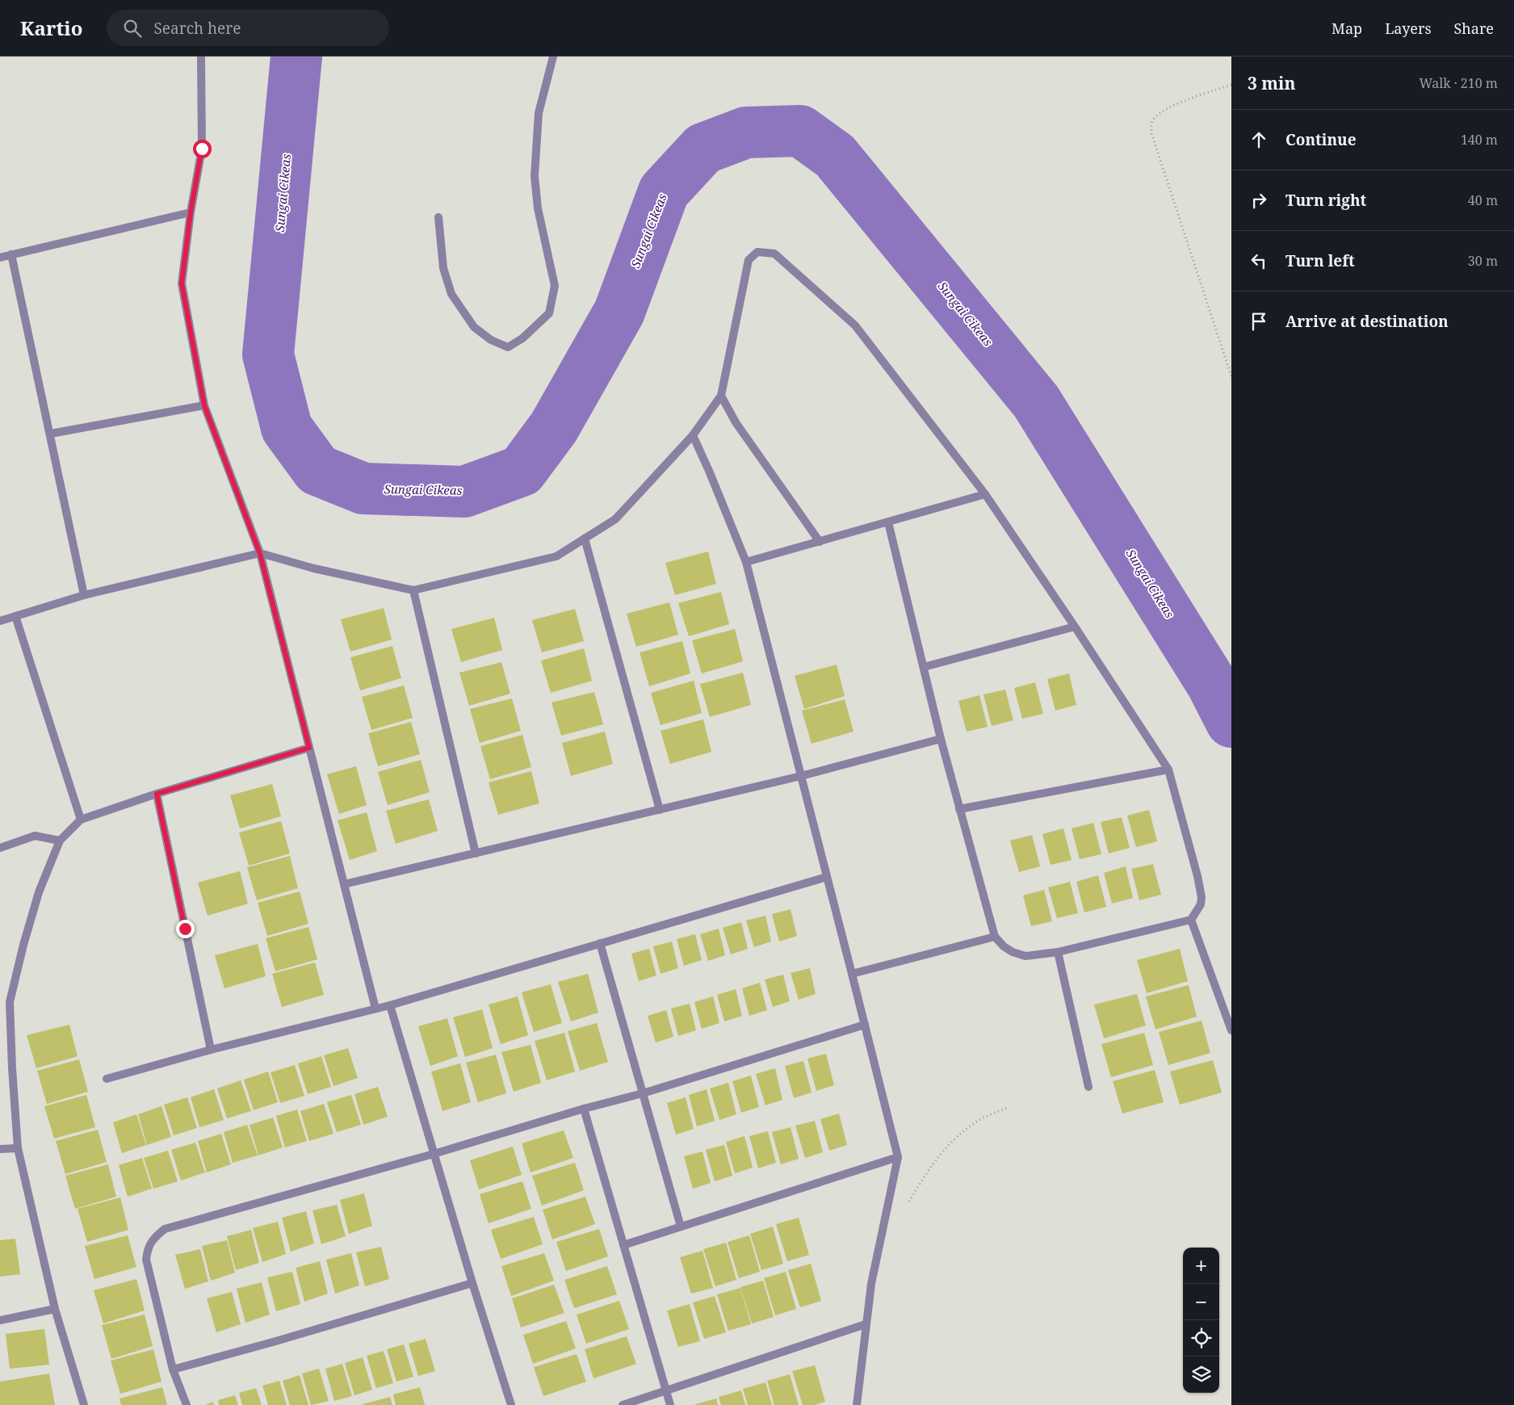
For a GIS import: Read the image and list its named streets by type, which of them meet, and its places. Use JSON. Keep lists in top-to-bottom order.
{
  "water": ["Sungai Cikeas"],
  "page": {
    "header": "Kartio",
    "search": "Search here",
    "nav": ["Map", "Layers", "Share"],
    "heading": ["3 min", "Walk · 210 m"],
    "list": [
      ["Continue", "140 m"],
      ["Turn right", "40 m"],
      ["Turn left", "30 m"],
      "Arrive at destination"
    ],
    "map_buttons": ["+", "−"]
  }
}
